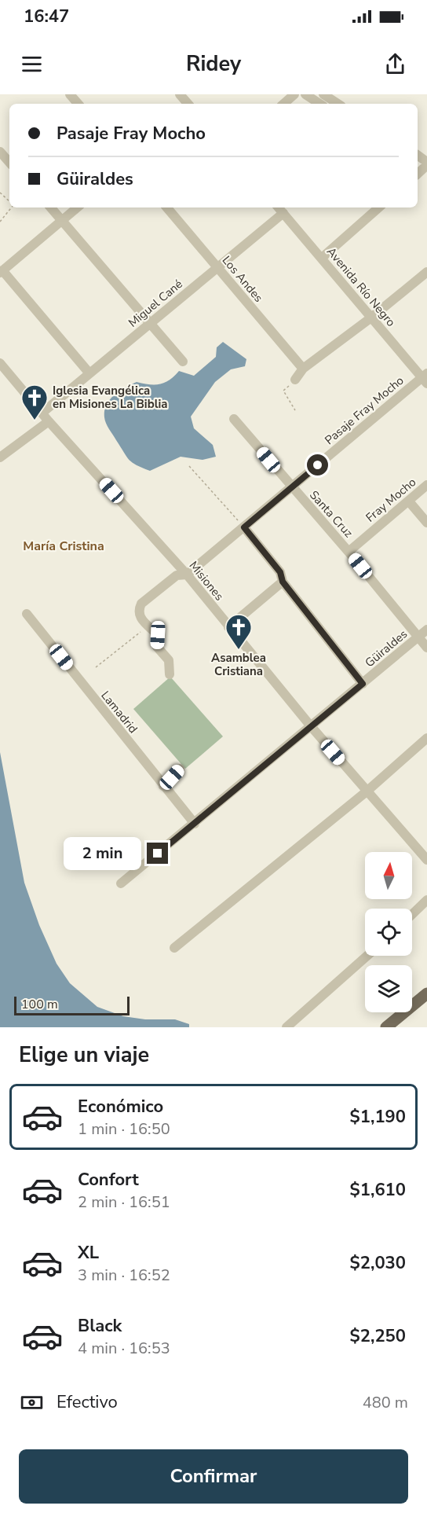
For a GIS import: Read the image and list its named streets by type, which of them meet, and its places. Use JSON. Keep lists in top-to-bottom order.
{
  "streets": {
    "street": [
      "Los Andes",
      "Avenida Río Negro",
      "Miguel Cané",
      "Pasaje Fray Mocho",
      "Fray Mocho",
      "Santa Cruz",
      "Misiones",
      "Güiraldes",
      "Lamadrid"
    ]
  },
  "crossings": [
    ["Los Andes", "Miguel Cané"],
    ["Avenida Río Negro", "Miguel Cané"],
    ["Avenida Río Negro", "Pasaje Fray Mocho"],
    ["Miguel Cané", "Misiones"],
    ["Pasaje Fray Mocho", "Santa Cruz"],
    ["Pasaje Fray Mocho", "Misiones"],
    ["Fray Mocho", "Santa Cruz"],
    ["Santa Cruz", "Güiraldes"],
    ["Misiones", "Güiraldes"],
    ["Güiraldes", "Lamadrid"]
  ],
  "districts": ["María Cristina"],
  "places": {
    "church": ["Iglesia Evangélica en Misiones La Biblia", "Asamblea Cristiana"]
  },
  "scale_bar": "100 m",
  "north": "top",
  "page": {
    "status": "16:47",
    "header": "Ridey",
    "banner": ["Pasaje Fray Mocho", "Güiraldes"],
    "bubble": "2 min",
    "scale": "100 m",
    "heading": "Elige un viaje",
    "list": [
      {
        "name": "Económico",
        "note": "1 min · 16:50",
        "value": "$1,190"
      },
      {
        "name": "Confort",
        "note": "2 min · 16:51",
        "value": "$1,610"
      },
      {
        "name": "XL",
        "note": "3 min · 16:52",
        "value": "$2,030"
      },
      {
        "name": "Black",
        "note": "4 min · 16:53",
        "value": "$2,250"
      }
    ],
    "pay": ["Efectivo", "480 m"],
    "buttons": "Confirmar"
  }
}
